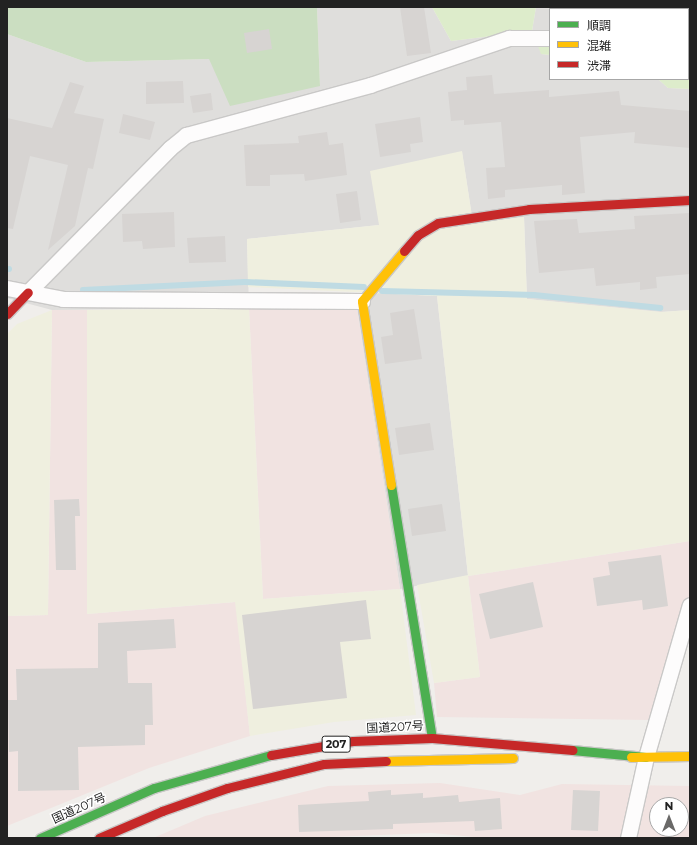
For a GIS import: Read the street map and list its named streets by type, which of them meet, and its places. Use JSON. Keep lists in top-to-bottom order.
{
  "streets": {
    "main road": ["国道207号", "207"]
  },
  "legend": ["順調", "混雑", "渋滞"],
  "north": "top"
}
